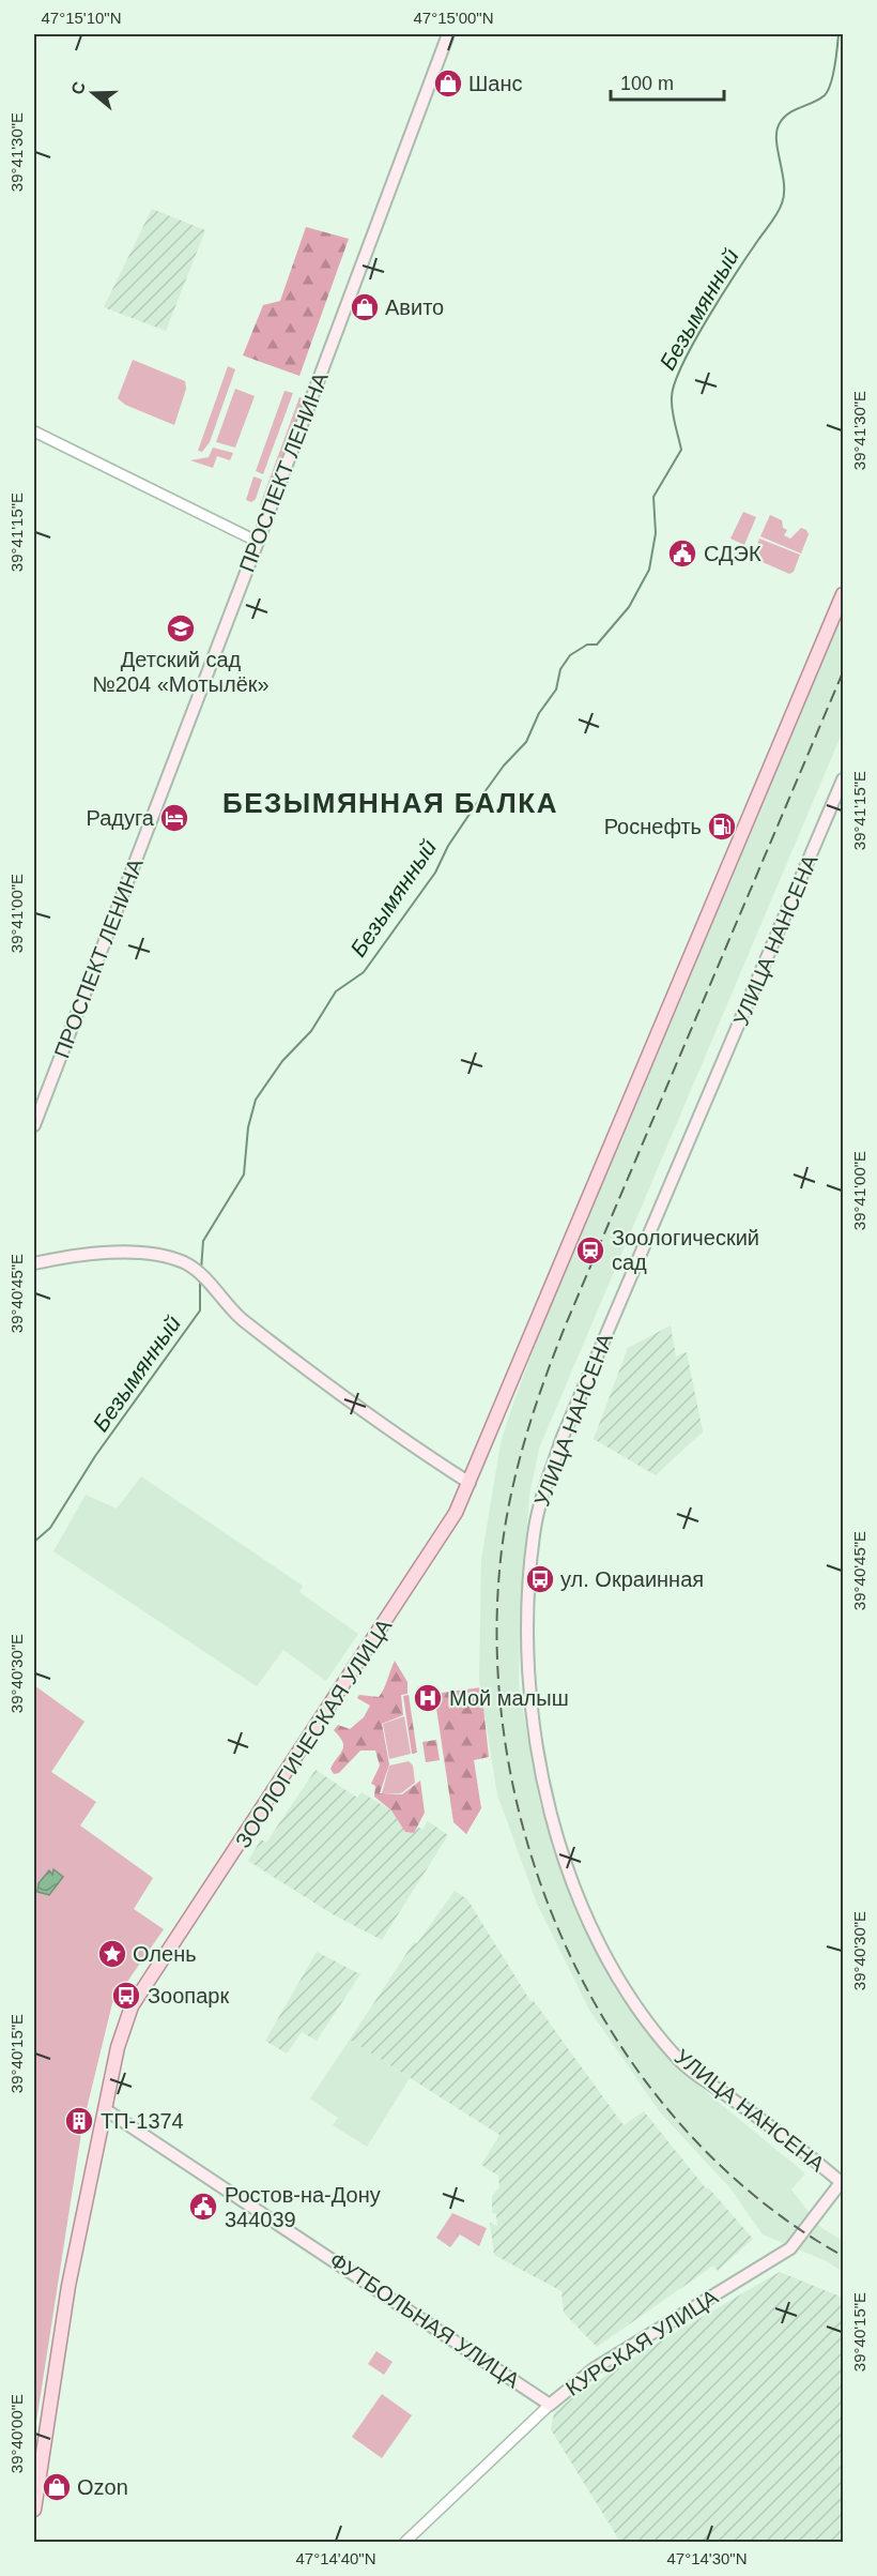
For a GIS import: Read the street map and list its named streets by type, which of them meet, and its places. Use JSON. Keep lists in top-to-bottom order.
{
  "streets": {
    "main road": [
      "ПРОСПЕКТ ЛЕНИНА",
      "УЛИЦА НАНСЕНА",
      "ЗООЛОГИЧЕСКАЯ УЛИЦА",
      "ФУТБОЛЬНАЯ УЛИЦА",
      "КУРСКАЯ УЛИЦА"
    ]
  },
  "crossings": [
    ["УЛИЦА НАНСЕНА", "КУРСКАЯ УЛИЦА"],
    ["ЗООЛОГИЧЕСКАЯ УЛИЦА", "ФУТБОЛЬНАЯ УЛИЦА"],
    ["ФУТБОЛЬНАЯ УЛИЦА", "КУРСКАЯ УЛИЦА"]
  ],
  "districts": ["БЕЗЫМЯННАЯ БАЛКА"],
  "water": ["Безымянный"],
  "places": {
    "shop": ["Шанс", "Авито", "Ozon"],
    "public building": ["СДЭК", "Ростов-на-Дону 344039"],
    "school or university": ["Детский сад №204 «Мотылёк»"],
    "hotel": ["Радуга"],
    "fuel station": ["Роснефть"],
    "station": ["Зоологический сад"],
    "bus stop": ["ул. Окраинная", "Зоопарк"],
    "hospital": ["Мой малыш"],
    "place": ["Олень"],
    "building": ["ТП-1374"]
  },
  "scale_bar": "100 m",
  "north": "left",
  "coordinates": [
    "47°15'10\"N",
    "47°15'00\"N",
    "39°41'30\"E",
    "39°41'15\"E",
    "39°41'00\"E",
    "39°40'45\"E",
    "39°40'30\"E",
    "39°40'15\"E",
    "39°40'00\"E",
    "47°14'40\"N",
    "47°14'30\"N"
  ]
}
